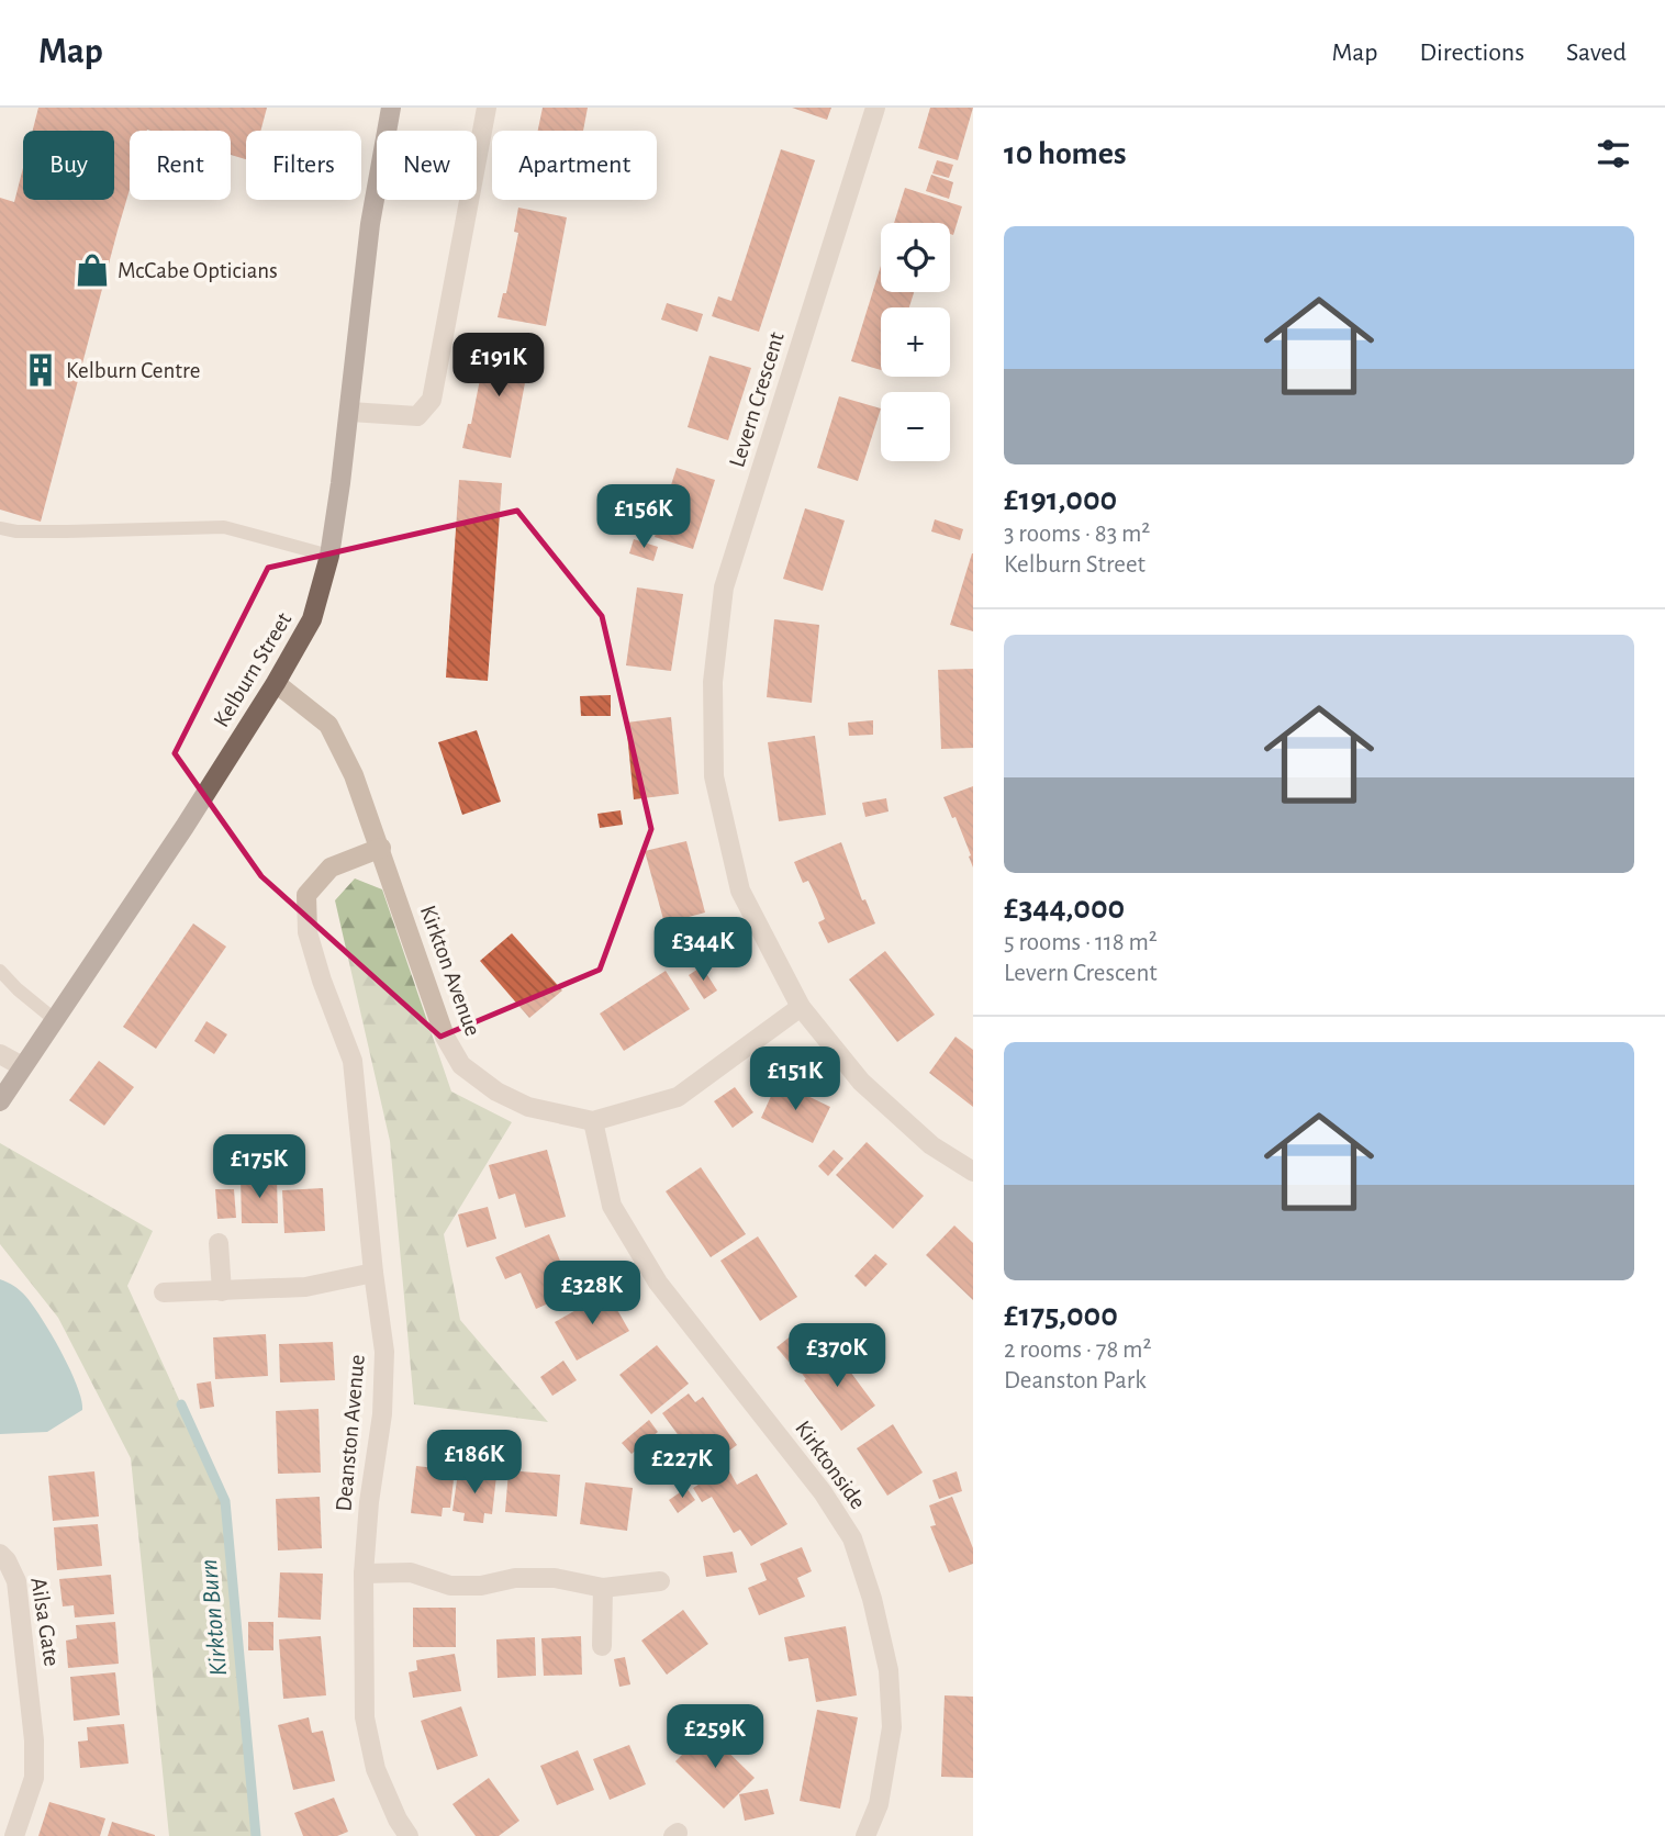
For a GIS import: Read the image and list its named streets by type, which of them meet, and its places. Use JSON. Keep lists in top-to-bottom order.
{
  "streets": {
    "main road": ["Kelburn Street"],
    "street": [
      "Levern Crescent",
      "Kirkton Avenue",
      "Deanston Avenue",
      "Kirktonside",
      "Ailsa Gate"
    ]
  },
  "crossings": [
    ["Levern Crescent", "Kirkton Avenue"],
    ["Kelburn Street", "Kirkton Avenue"],
    ["Kirkton Avenue", "Deanston Avenue"],
    ["Kirkton Avenue", "Kirktonside"]
  ],
  "water": ["Kirkton Burn"],
  "places": {
    "shop": ["McCabe Opticians"],
    "building": ["Kelburn Centre"]
  },
  "page": {
    "header": "Map",
    "nav": ["Map", "Directions", "Saved"],
    "heading": "10 homes",
    "chip": [
      "Buy",
      "Rent",
      "Filters",
      "New",
      "Apartment"
    ],
    "list": [
      {
        "name": "£191,000",
        "note": "3 rooms · 83 m² · Kelburn Street"
      },
      {
        "name": "£344,000",
        "note": "5 rooms · 118 m² · Levern Crescent"
      },
      {
        "name": "£175,000",
        "note": "2 rooms · 78 m² · Deanston Park"
      }
    ],
    "map_buttons": ["+", "−"],
    "price": [
      "£191K",
      "£156K",
      "£344K",
      "£151K",
      "£175K",
      "£328K",
      "£370K",
      "£186K",
      "£227K",
      "£259K"
    ]
  }
}
